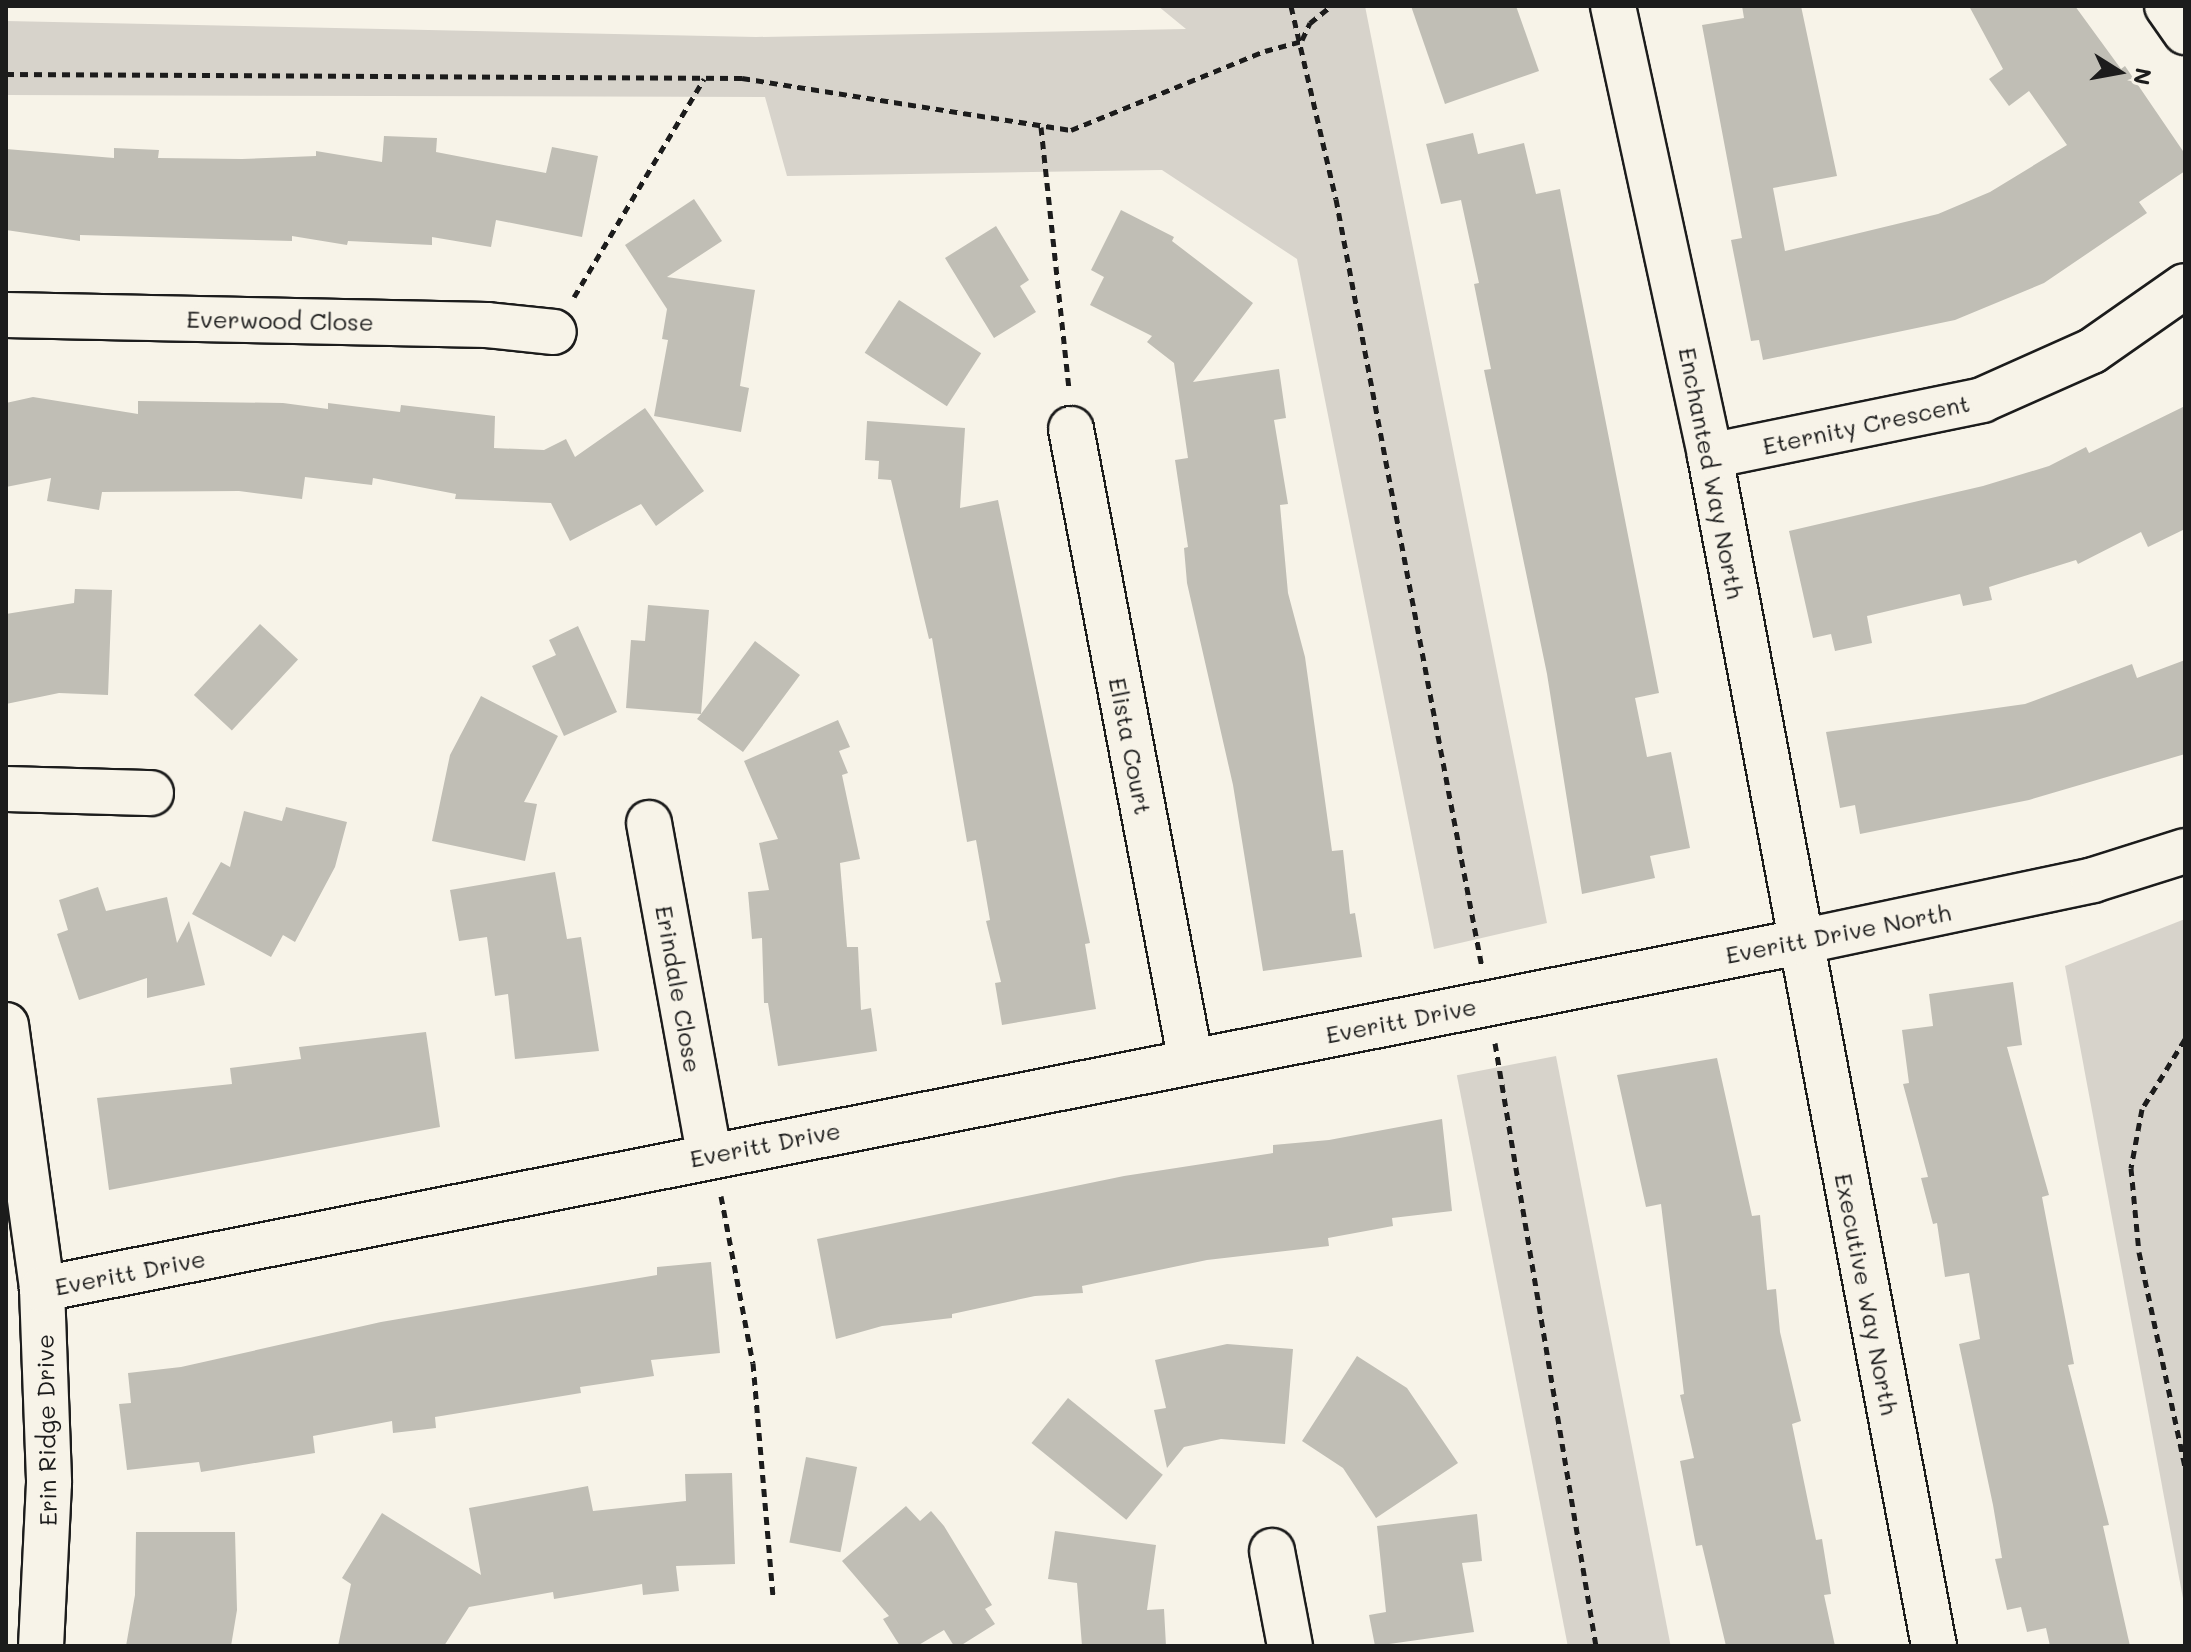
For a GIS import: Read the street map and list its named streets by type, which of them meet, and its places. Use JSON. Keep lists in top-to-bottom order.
{
  "streets": {
    "street": [
      "Everwood Close",
      "Eternity Crescent",
      "Enchanted Way North",
      "Elista Court",
      "Everitt Drive North",
      "Erindale Close",
      "Everitt Drive",
      "Executive Way North",
      "Erin Ridge Drive"
    ]
  },
  "crossings": [
    ["Eternity Crescent", "Enchanted Way North"],
    ["Enchanted Way North", "Everitt Drive North"],
    ["Enchanted Way North", "Executive Way North"],
    ["Elista Court", "Everitt Drive"],
    ["Everitt Drive North", "Everitt Drive"],
    ["Everitt Drive North", "Executive Way North"],
    ["Erindale Close", "Everitt Drive"],
    ["Everitt Drive", "Erin Ridge Drive"]
  ],
  "north": "right"
}
